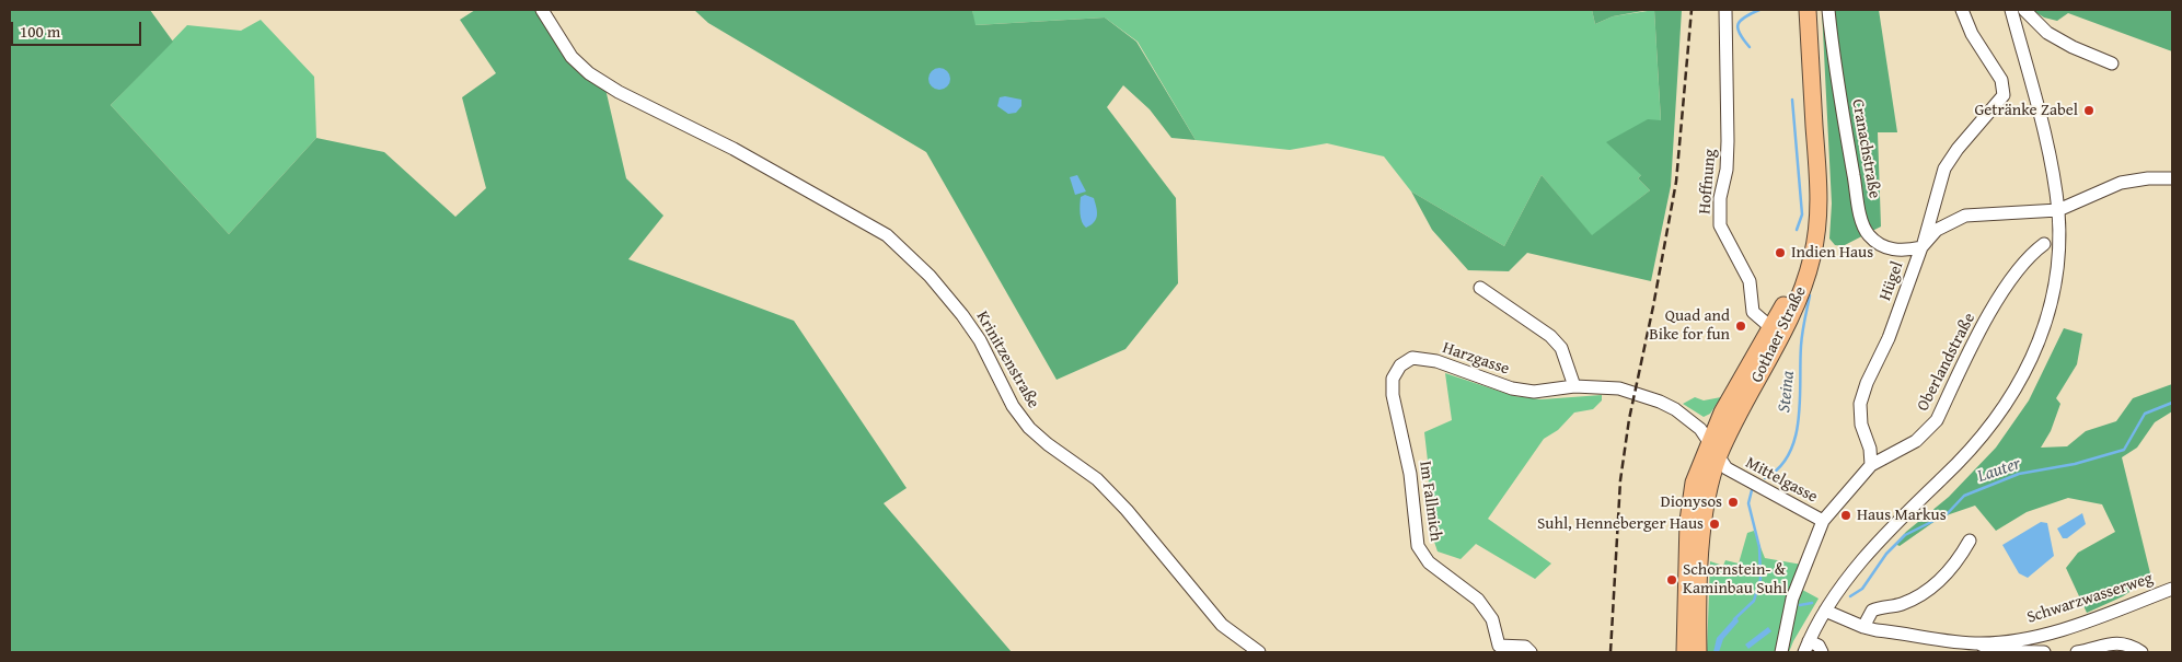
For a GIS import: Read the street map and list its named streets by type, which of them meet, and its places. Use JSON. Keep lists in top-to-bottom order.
{
  "streets": {
    "main road": ["Gothaer Straße"],
    "street": [
      "Cranachstraße",
      "Hoffnung",
      "Hügel",
      "Harzgasse",
      "Krinitzenstraße",
      "Oberlandstraße",
      "Mittelgasse",
      "Im Fallmich",
      "Schwarzwasserweg"
    ]
  },
  "crossings": [
    ["Cranachstraße", "Hügel"],
    ["Hoffnung", "Gothaer Straße"],
    ["Hügel", "Oberlandstraße"],
    ["Gothaer Straße", "Mittelgasse"],
    ["Harzgasse", "Mittelgasse"],
    ["Harzgasse", "Im Fallmich"],
    ["Oberlandstraße", "Mittelgasse"]
  ],
  "water": ["Steina", "Lauter"],
  "places": [
    "Getränke Zabel",
    "Indien Haus",
    "Quad and Bike for fun",
    "Dionysos",
    "Haus Markus",
    "Suhl, Henneberger Haus",
    "Schornstein- & Kaminbau Suhl"
  ],
  "scale_bar": "100 m"
}
